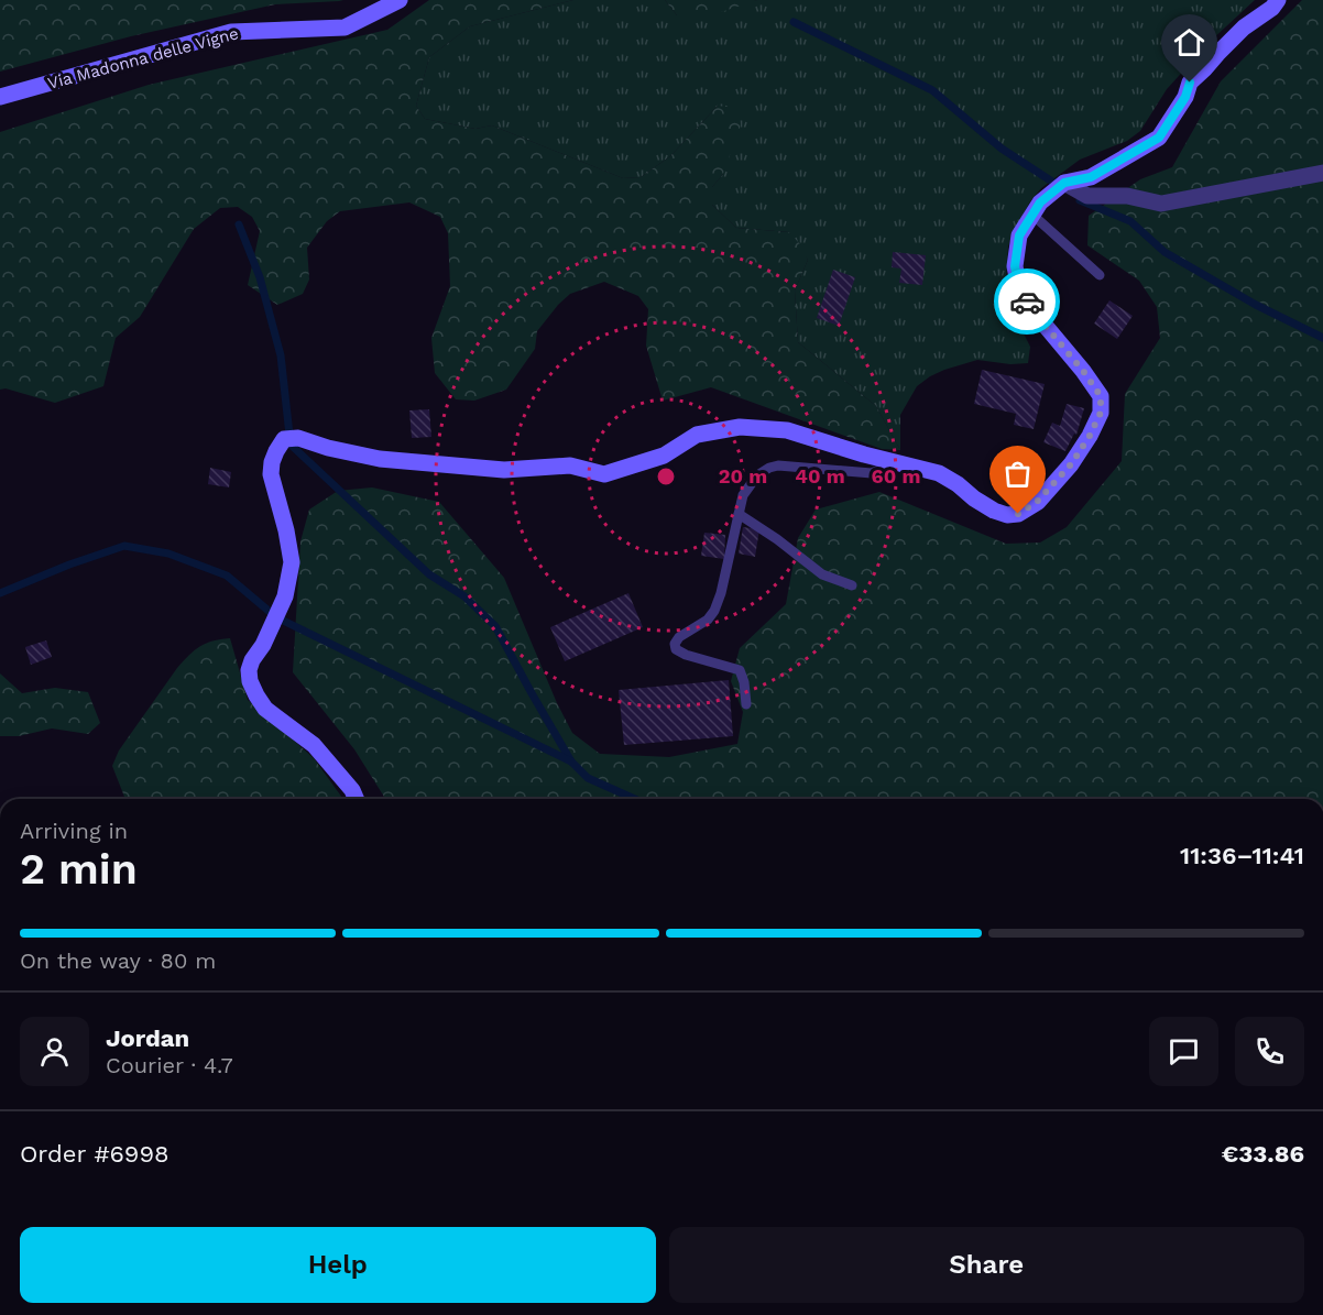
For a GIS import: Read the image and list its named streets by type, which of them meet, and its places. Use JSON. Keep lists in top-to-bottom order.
{
  "streets": {
    "street": ["Via Madonna delle Vigne"]
  },
  "page": {
    "heading": ["2 min", "Arriving in", "11:36–11:41"],
    "panel": [
      "Jordan",
      "Courier · 4.7",
      "Order #6998",
      "€33.86"
    ],
    "bar": "On the way · 80 m",
    "buttons": ["Help", "Share"]
  },
  "rings": ["20 m", "40 m", "60 m"]
}
